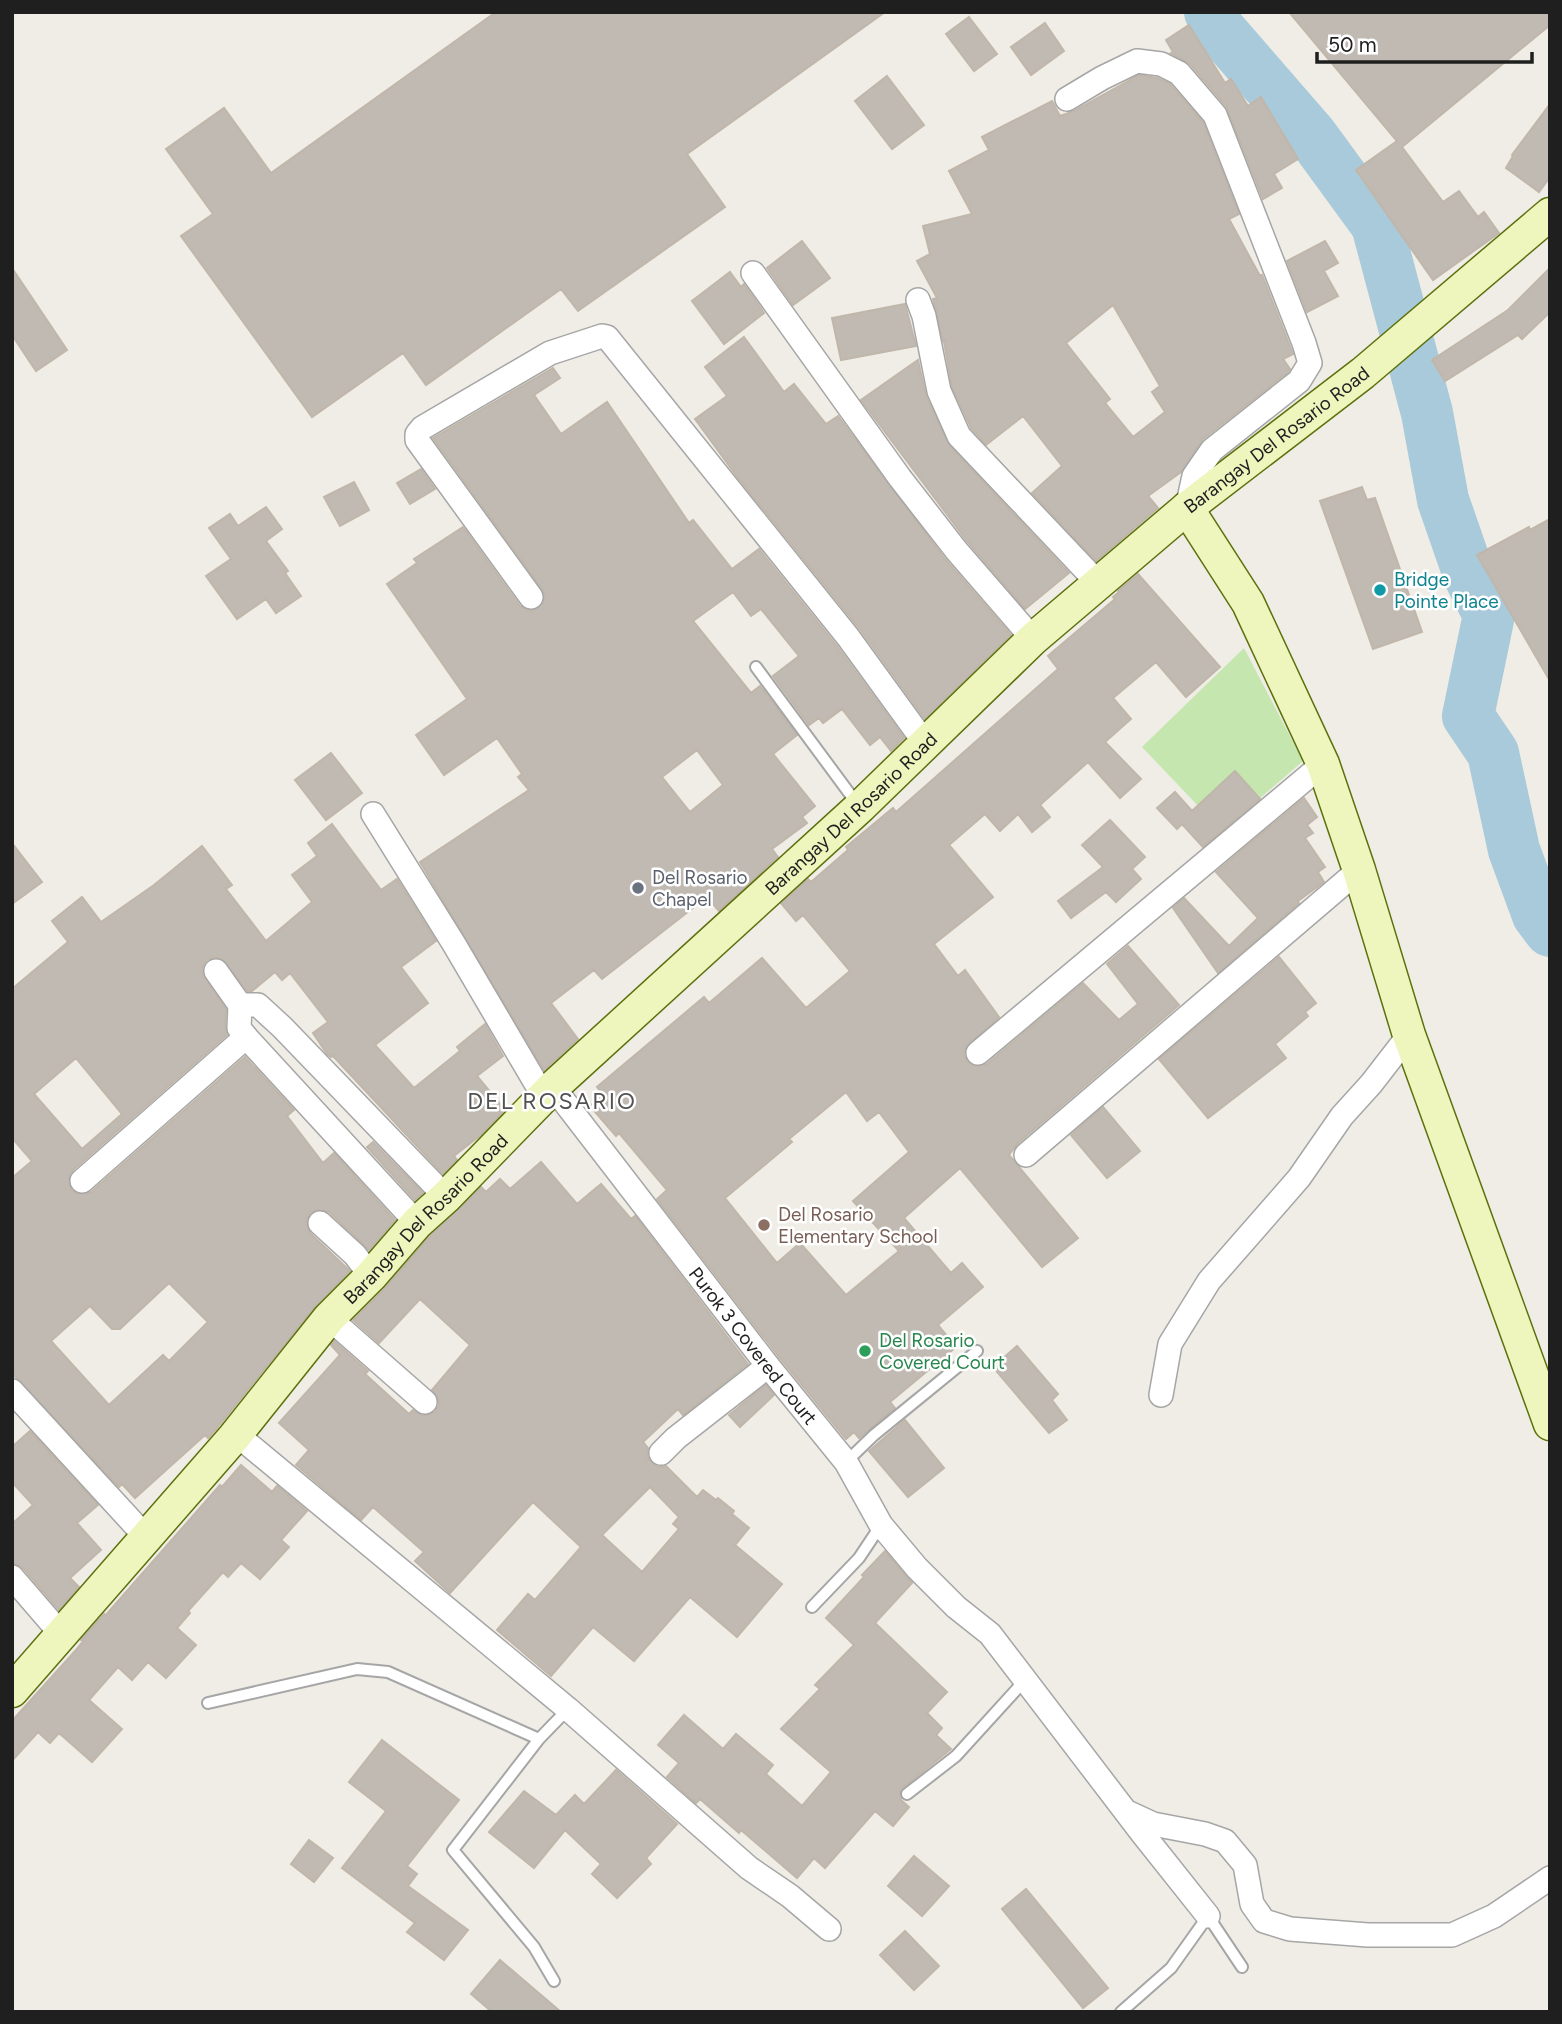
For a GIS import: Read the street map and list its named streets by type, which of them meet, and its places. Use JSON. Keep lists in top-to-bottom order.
{
  "streets": {
    "main road": ["Barangay Del Rosario Road"],
    "street": ["Purok 3 Covered Court"]
  },
  "crossings": [
    ["Barangay Del Rosario Road", "Purok 3 Covered Court"]
  ],
  "districts": ["DEL ROSARIO"],
  "places": [
    "Bridge Pointe Place",
    "Del Rosario Chapel",
    "Del Rosario Elementary School",
    "Del Rosario Covered Court"
  ],
  "scale_bar": "50 m"
}
